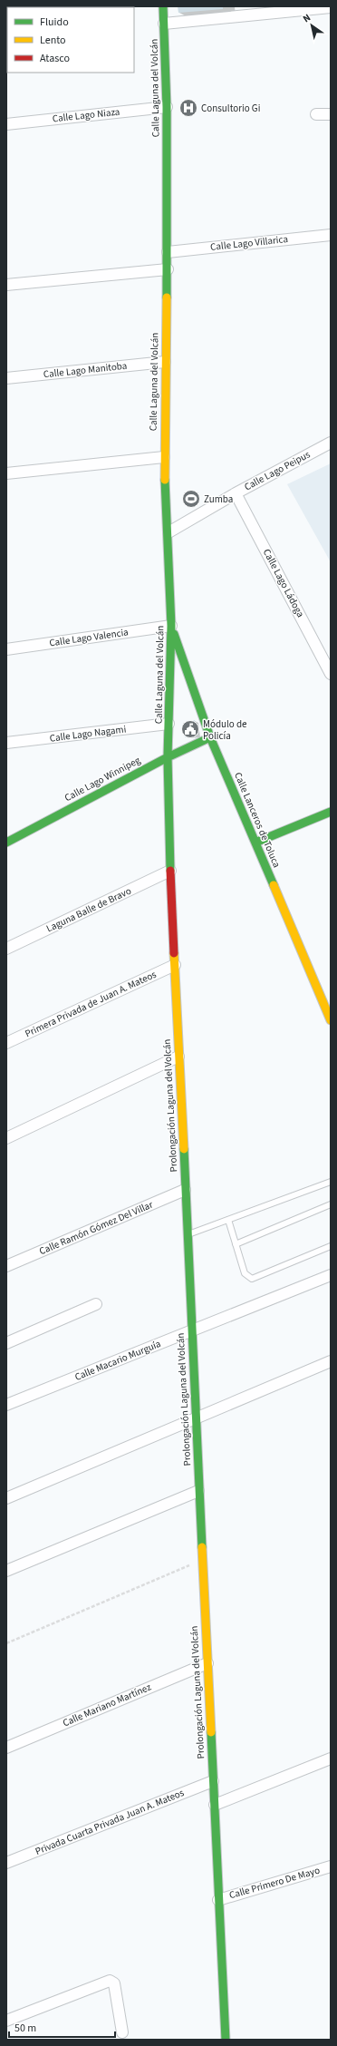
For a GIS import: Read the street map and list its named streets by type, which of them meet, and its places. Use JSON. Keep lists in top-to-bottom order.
{
  "streets": {
    "street": [
      "Calle Laguna del Volcán",
      "Calle Lago Niaza",
      "Calle Lago Villarica",
      "Calle Lago Manitoba",
      "Calle Lago Peipus",
      "Calle Lago Ládoga",
      "Calle Lago Valencia",
      "Calle Lago Nagami",
      "Calle Lago Winnipeg",
      "Calle Lanceros de Toluca",
      "Laguna Balle de Bravo",
      "Primera Privada de Juan A. Mateos",
      "Prolongación Laguna del Volcán",
      "Calle Ramón Gómez Del Villar",
      "Calle Macario Murguía",
      "Calle Mariano Martínez",
      "Privada Cuarta Privada Juan A. Mateos",
      "Calle Primero De Mayo"
    ]
  },
  "crossings": [
    ["Calle Laguna del Volcán", "Calle Lago Niaza"],
    ["Calle Laguna del Volcán", "Calle Lago Villarica"],
    ["Calle Laguna del Volcán", "Calle Lago Manitoba"],
    ["Calle Laguna del Volcán", "Calle Lago Peipus"],
    ["Calle Laguna del Volcán", "Calle Lago Valencia"],
    ["Calle Laguna del Volcán", "Calle Lago Nagami"],
    ["Calle Laguna del Volcán", "Calle Lago Winnipeg"],
    ["Calle Laguna del Volcán", "Calle Lanceros de Toluca"],
    ["Calle Laguna del Volcán", "Prolongación Laguna del Volcán"],
    ["Calle Lago Peipus", "Calle Lago Ládoga"],
    ["Calle Lago Valencia", "Calle Lanceros de Toluca"],
    ["Calle Lago Winnipeg", "Calle Lanceros de Toluca"],
    ["Calle Lago Winnipeg", "Prolongación Laguna del Volcán"],
    ["Laguna Balle de Bravo", "Prolongación Laguna del Volcán"],
    ["Primera Privada de Juan A. Mateos", "Prolongación Laguna del Volcán"],
    ["Prolongación Laguna del Volcán", "Calle Ramón Gómez Del Villar"],
    ["Prolongación Laguna del Volcán", "Calle Macario Murguía"],
    ["Prolongación Laguna del Volcán", "Calle Mariano Martínez"],
    ["Prolongación Laguna del Volcán", "Privada Cuarta Privada Juan A. Mateos"],
    ["Prolongación Laguna del Volcán", "Calle Primero De Mayo"]
  ],
  "places": {
    "hospital": ["Consultorio Gi"],
    "sports": ["Zumba"],
    "public building": ["Módulo de Policía"]
  },
  "legend": ["Fluido", "Lento", "Atasco"],
  "scale_bar": "50 m",
  "north": "top left"
}
